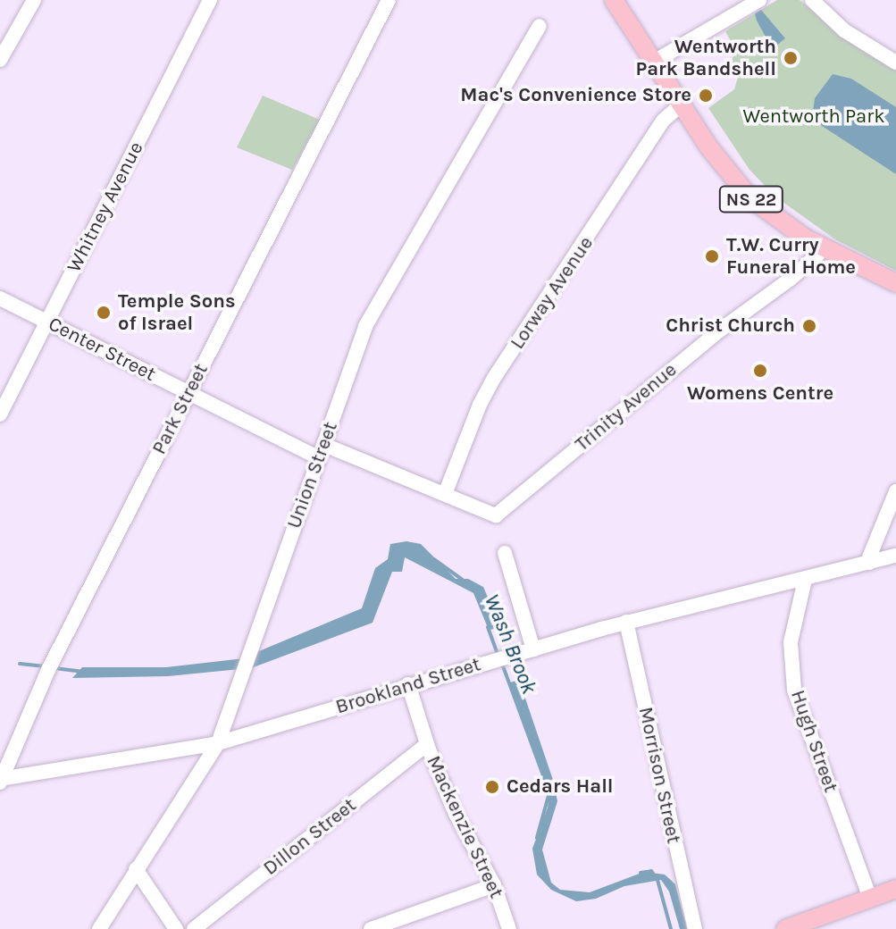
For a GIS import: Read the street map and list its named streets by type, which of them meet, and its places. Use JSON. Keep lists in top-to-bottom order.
{
  "streets": {
    "main road": ["NS 22"],
    "street": [
      "Whitney Avenue",
      "Lorway Avenue",
      "Center Street",
      "Trinity Avenue",
      "Park Street",
      "Union Street",
      "Brookland Street",
      "Hugh Street",
      "Morrison Street",
      "Mackenzie Street",
      "Dillon Street"
    ]
  },
  "crossings": [
    ["NS 22", "Lorway Avenue"],
    ["NS 22", "Trinity Avenue"],
    ["Whitney Avenue", "Center Street"],
    ["Lorway Avenue", "Center Street"],
    ["Center Street", "Trinity Avenue"],
    ["Center Street", "Park Street"],
    ["Center Street", "Union Street"],
    ["Park Street", "Brookland Street"],
    ["Union Street", "Brookland Street"],
    ["Brookland Street", "Hugh Street"],
    ["Brookland Street", "Morrison Street"],
    ["Brookland Street", "Mackenzie Street"],
    ["Mackenzie Street", "Dillon Street"]
  ],
  "water": ["Wash Brook"],
  "parks": ["Wentworth Park"],
  "places": [
    "Wentworth Park Bandshell",
    "Mac's Convenience Store",
    "T.W. Curry Funeral Home",
    "Temple Sons of Israel",
    "Christ Church",
    "Womens Centre",
    "Cedars Hall"
  ]
}
